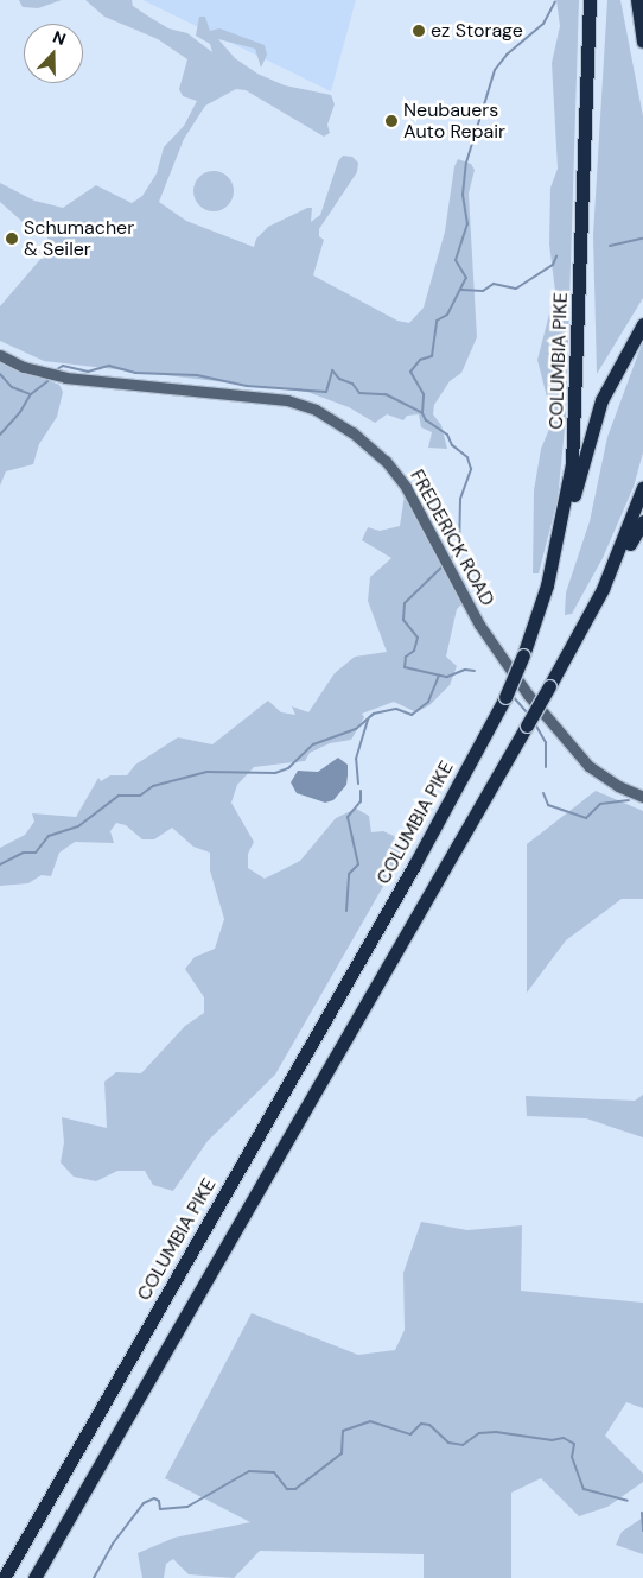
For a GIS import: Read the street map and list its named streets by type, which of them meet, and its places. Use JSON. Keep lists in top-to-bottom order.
{
  "streets": {
    "highway": ["COLUMBIA PIKE"],
    "main road": ["FREDERICK ROAD"]
  },
  "places": ["ez Storage", "Neubauers Auto Repair", "Schumacher & Seiler"],
  "north": "top"
}
